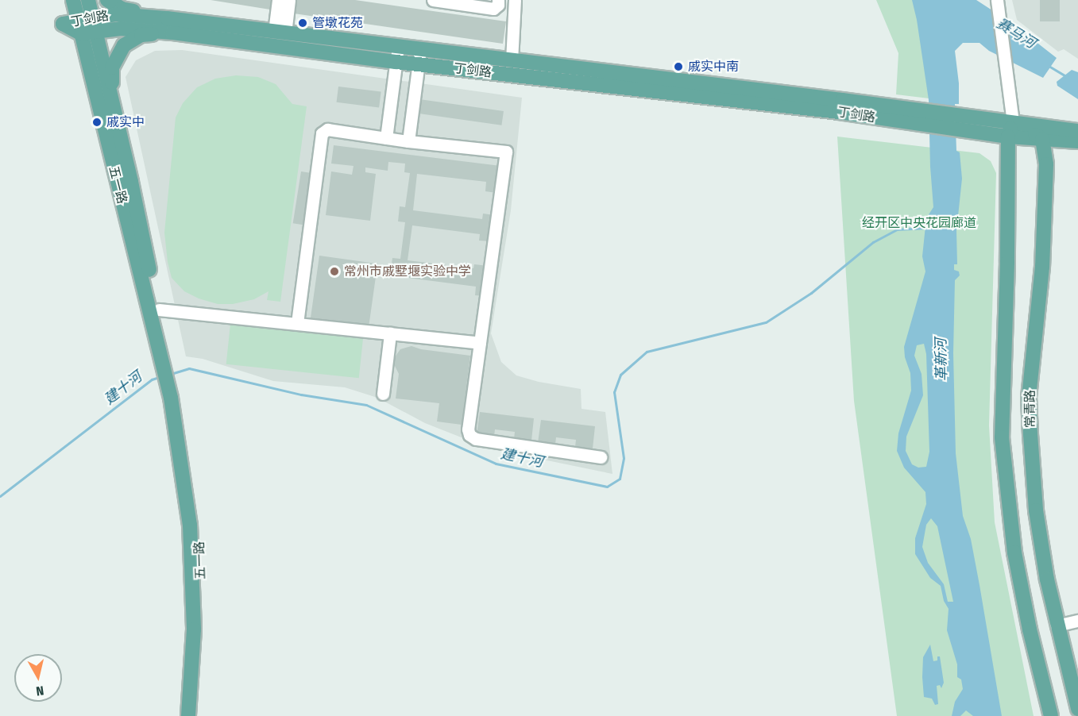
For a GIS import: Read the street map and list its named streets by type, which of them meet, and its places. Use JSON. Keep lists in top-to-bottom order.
{
  "streets": {
    "main road": ["丁剑路", "五一路", "常青路"]
  },
  "crossings": [
    ["丁剑路", "五一路"]
  ],
  "water": ["赛马河", "革新河", "建十河"],
  "parks": ["经开区中央花园廊道"],
  "places": [
    "管墩花苑",
    "戚实中南",
    "戚实中",
    "常州市戚墅堰实验中学"
  ],
  "north": "bottom"
}
